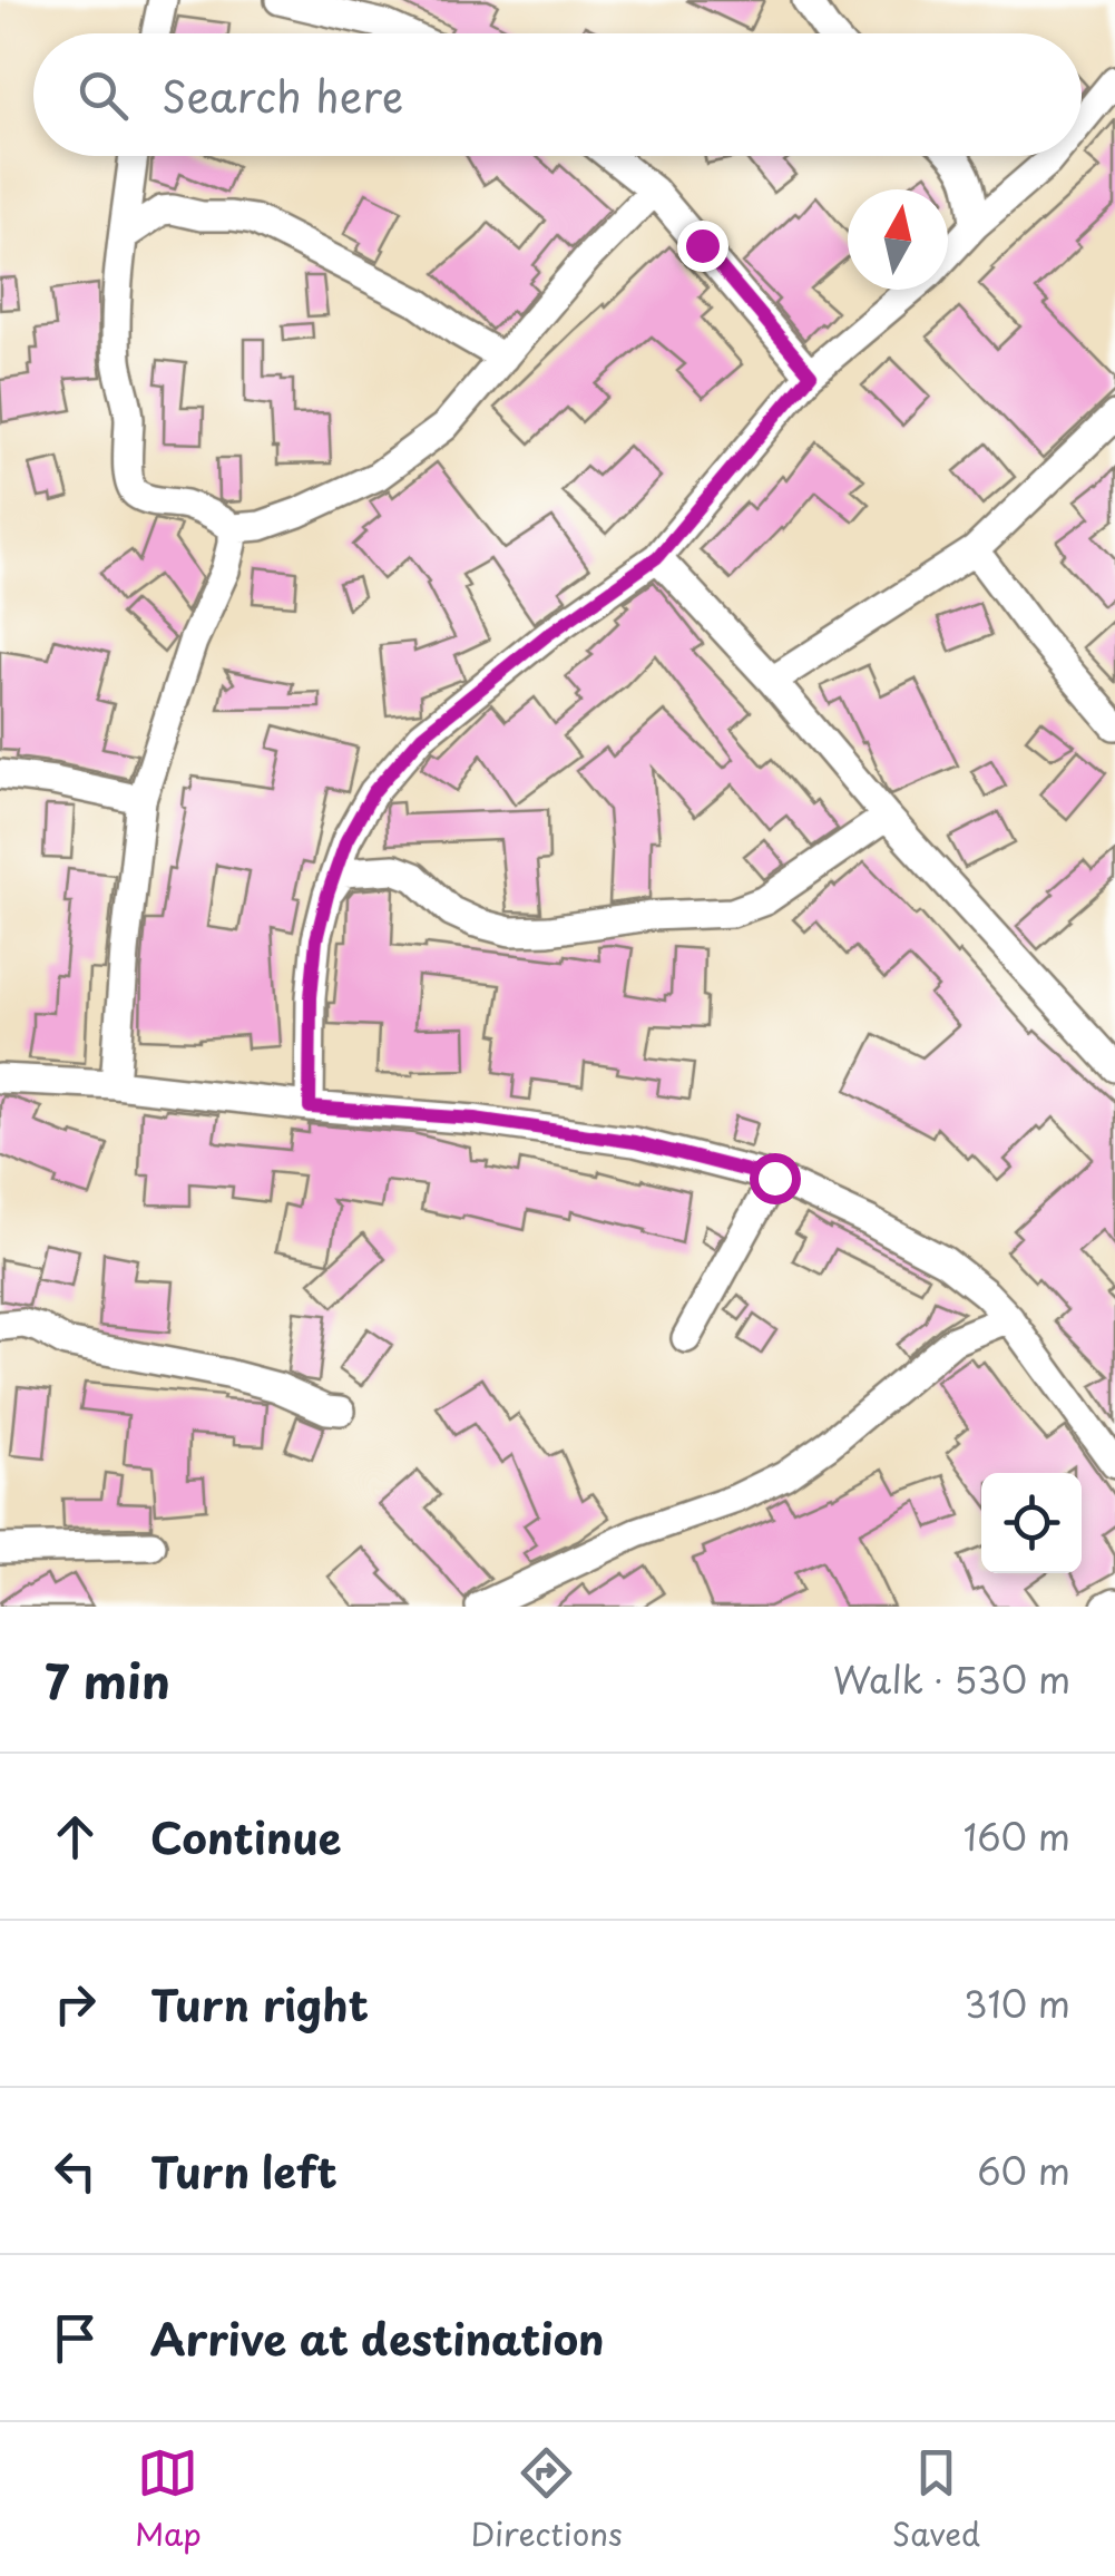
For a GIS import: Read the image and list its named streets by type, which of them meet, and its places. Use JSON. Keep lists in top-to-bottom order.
{
  "north": "top",
  "page": {
    "search": "Search here",
    "heading": ["7 min", "Walk · 530 m"],
    "list": [
      ["Continue", "160 m"],
      ["Turn right", "310 m"],
      ["Turn left", "60 m"],
      "Arrive at destination"
    ],
    "nav": ["Map", "Directions", "Saved"]
  }
}
